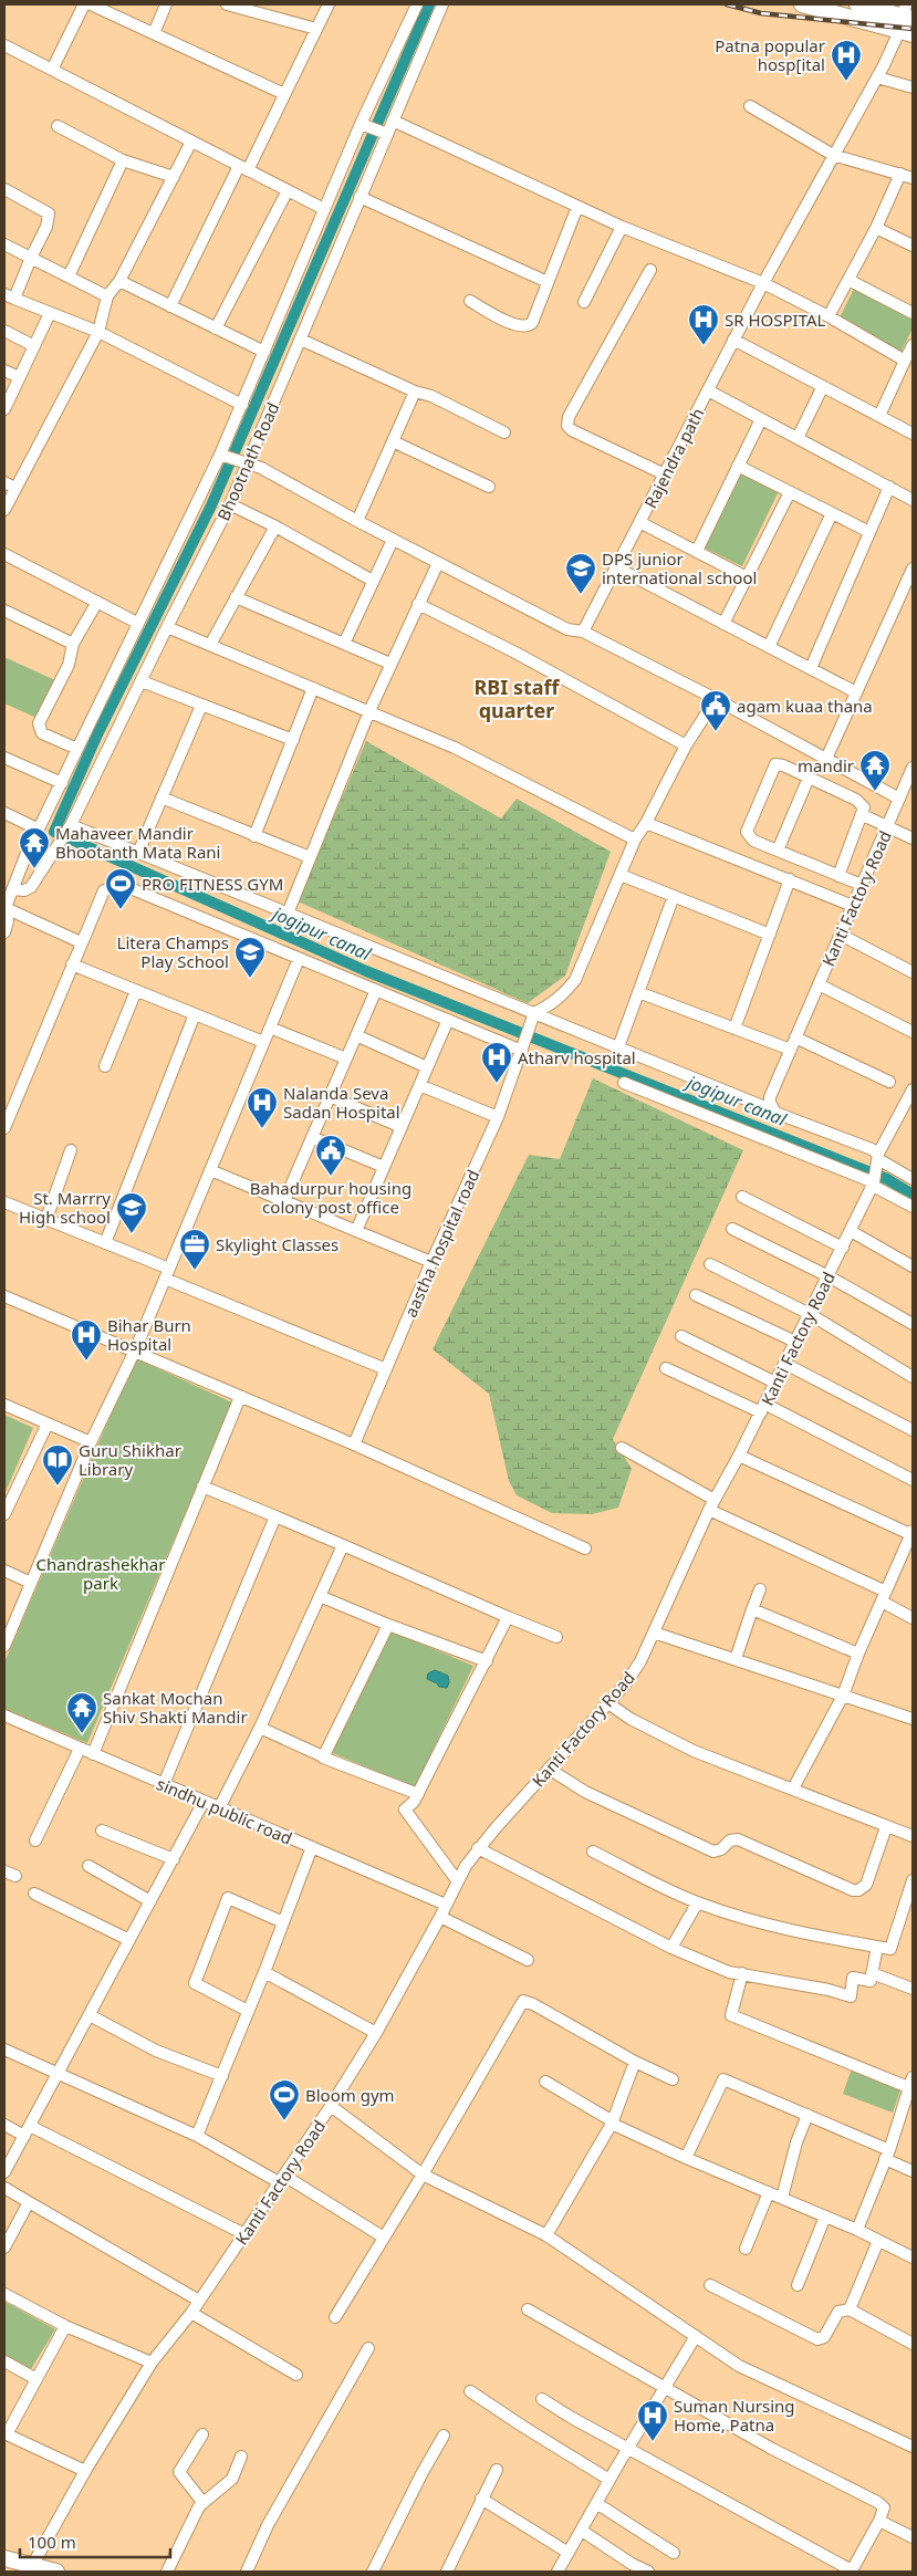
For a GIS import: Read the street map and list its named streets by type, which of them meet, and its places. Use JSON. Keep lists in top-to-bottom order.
{
  "streets": {
    "street": [
      "Rajendra path",
      "Bhootnath Road",
      "Kanti Factory Road",
      "aastha hospital road",
      "sindhu public road"
    ]
  },
  "crossings": [
    ["Kanti Factory Road", "sindhu public road"]
  ],
  "districts": ["RBI staff quarter"],
  "water": ["jogipur canal"],
  "parks": ["Chandrashekhar park"],
  "places": {
    "hospital": [
      "Patna popular hosp[ital",
      "SR HOSPITAL",
      "Atharv hospital",
      "Nalanda Seva Sadan Hospital",
      "Bihar Burn Hospital",
      "Suman Nursing Home, Patna"
    ],
    "school or university": ["DPS junior international school", "Litera Champs Play School", "St. Marrry High school"],
    "public building": ["agam kuaa thana", "Bahadurpur housing colony post office"],
    "temple": ["mandir", "Mahaveer Mandir Bhootanth Mata Rani", "Sankat Mochan Shiv Shakti Mandir"],
    "sports": ["PRO FITNESS GYM", "Bloom gym"],
    "office": ["Skylight Classes"],
    "library": ["Guru Shikhar Library"]
  },
  "scale_bar": "100 m"
}
